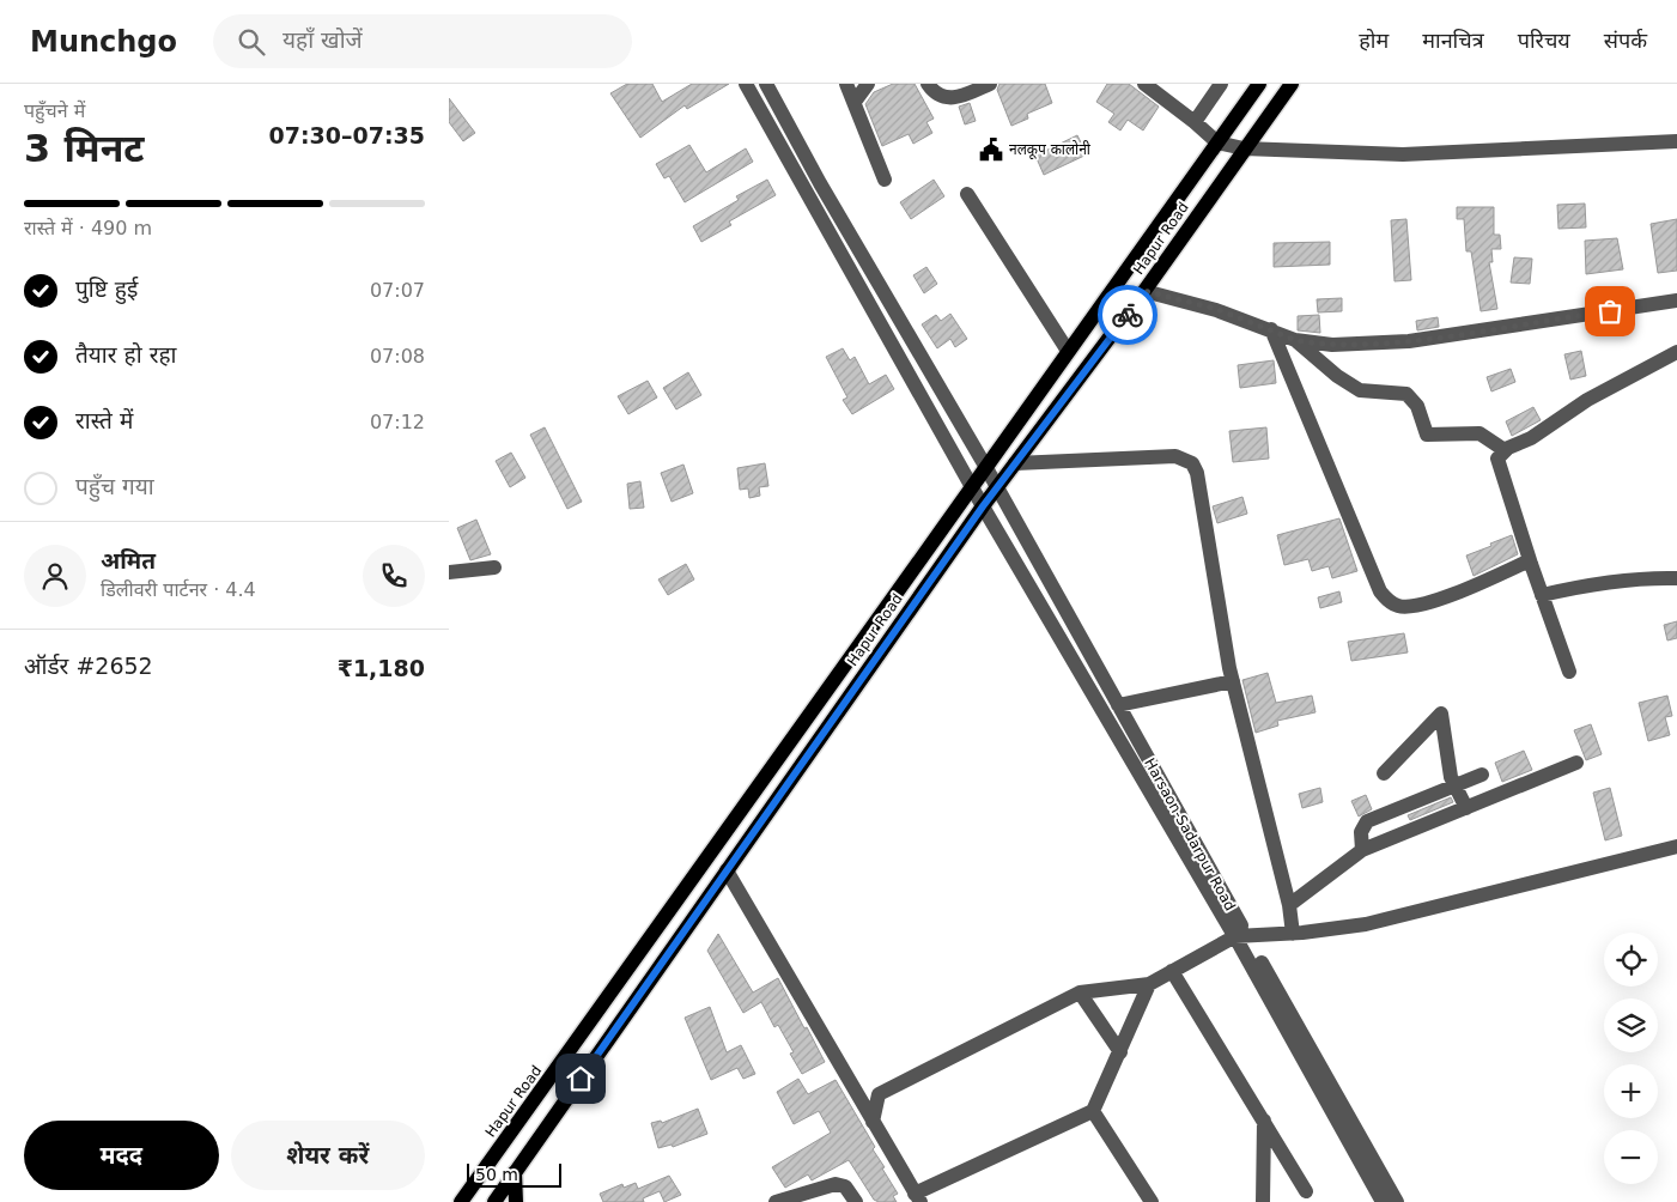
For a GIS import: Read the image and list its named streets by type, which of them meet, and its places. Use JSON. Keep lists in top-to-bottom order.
{
  "streets": {
    "main road": ["Hapur Road"],
    "street": ["Harsaon-Sadarpur Road"]
  },
  "crossings": [
    ["Hapur Road", "Harsaon-Sadarpur Road"]
  ],
  "places": {
    "public building": ["नलकूप कालोनी"]
  },
  "scale_bar": "50 m",
  "page": {
    "header": "Munchgo",
    "search": "यहाँ खोजें",
    "nav": [
      "होम",
      "मानचित्र",
      "परिचय",
      "संपर्क"
    ],
    "heading": ["3 मिनट", "पहुँचने में", "07:30–07:35"],
    "panel": [
      "अमित",
      "डिलीवरी पार्टनर · 4.4",
      "ऑर्डर #2652",
      "₹1,180"
    ],
    "bar": "रास्ते में · 490 m",
    "list": [
      ["पुष्टि हुई", "07:07"],
      ["तैयार हो रहा", "07:08"],
      ["रास्ते में", "07:12"],
      "पहुँच गया"
    ],
    "map_buttons": ["+", "−"],
    "buttons": ["मदद", "शेयर करें"],
    "scale": "50 m"
  }
}
